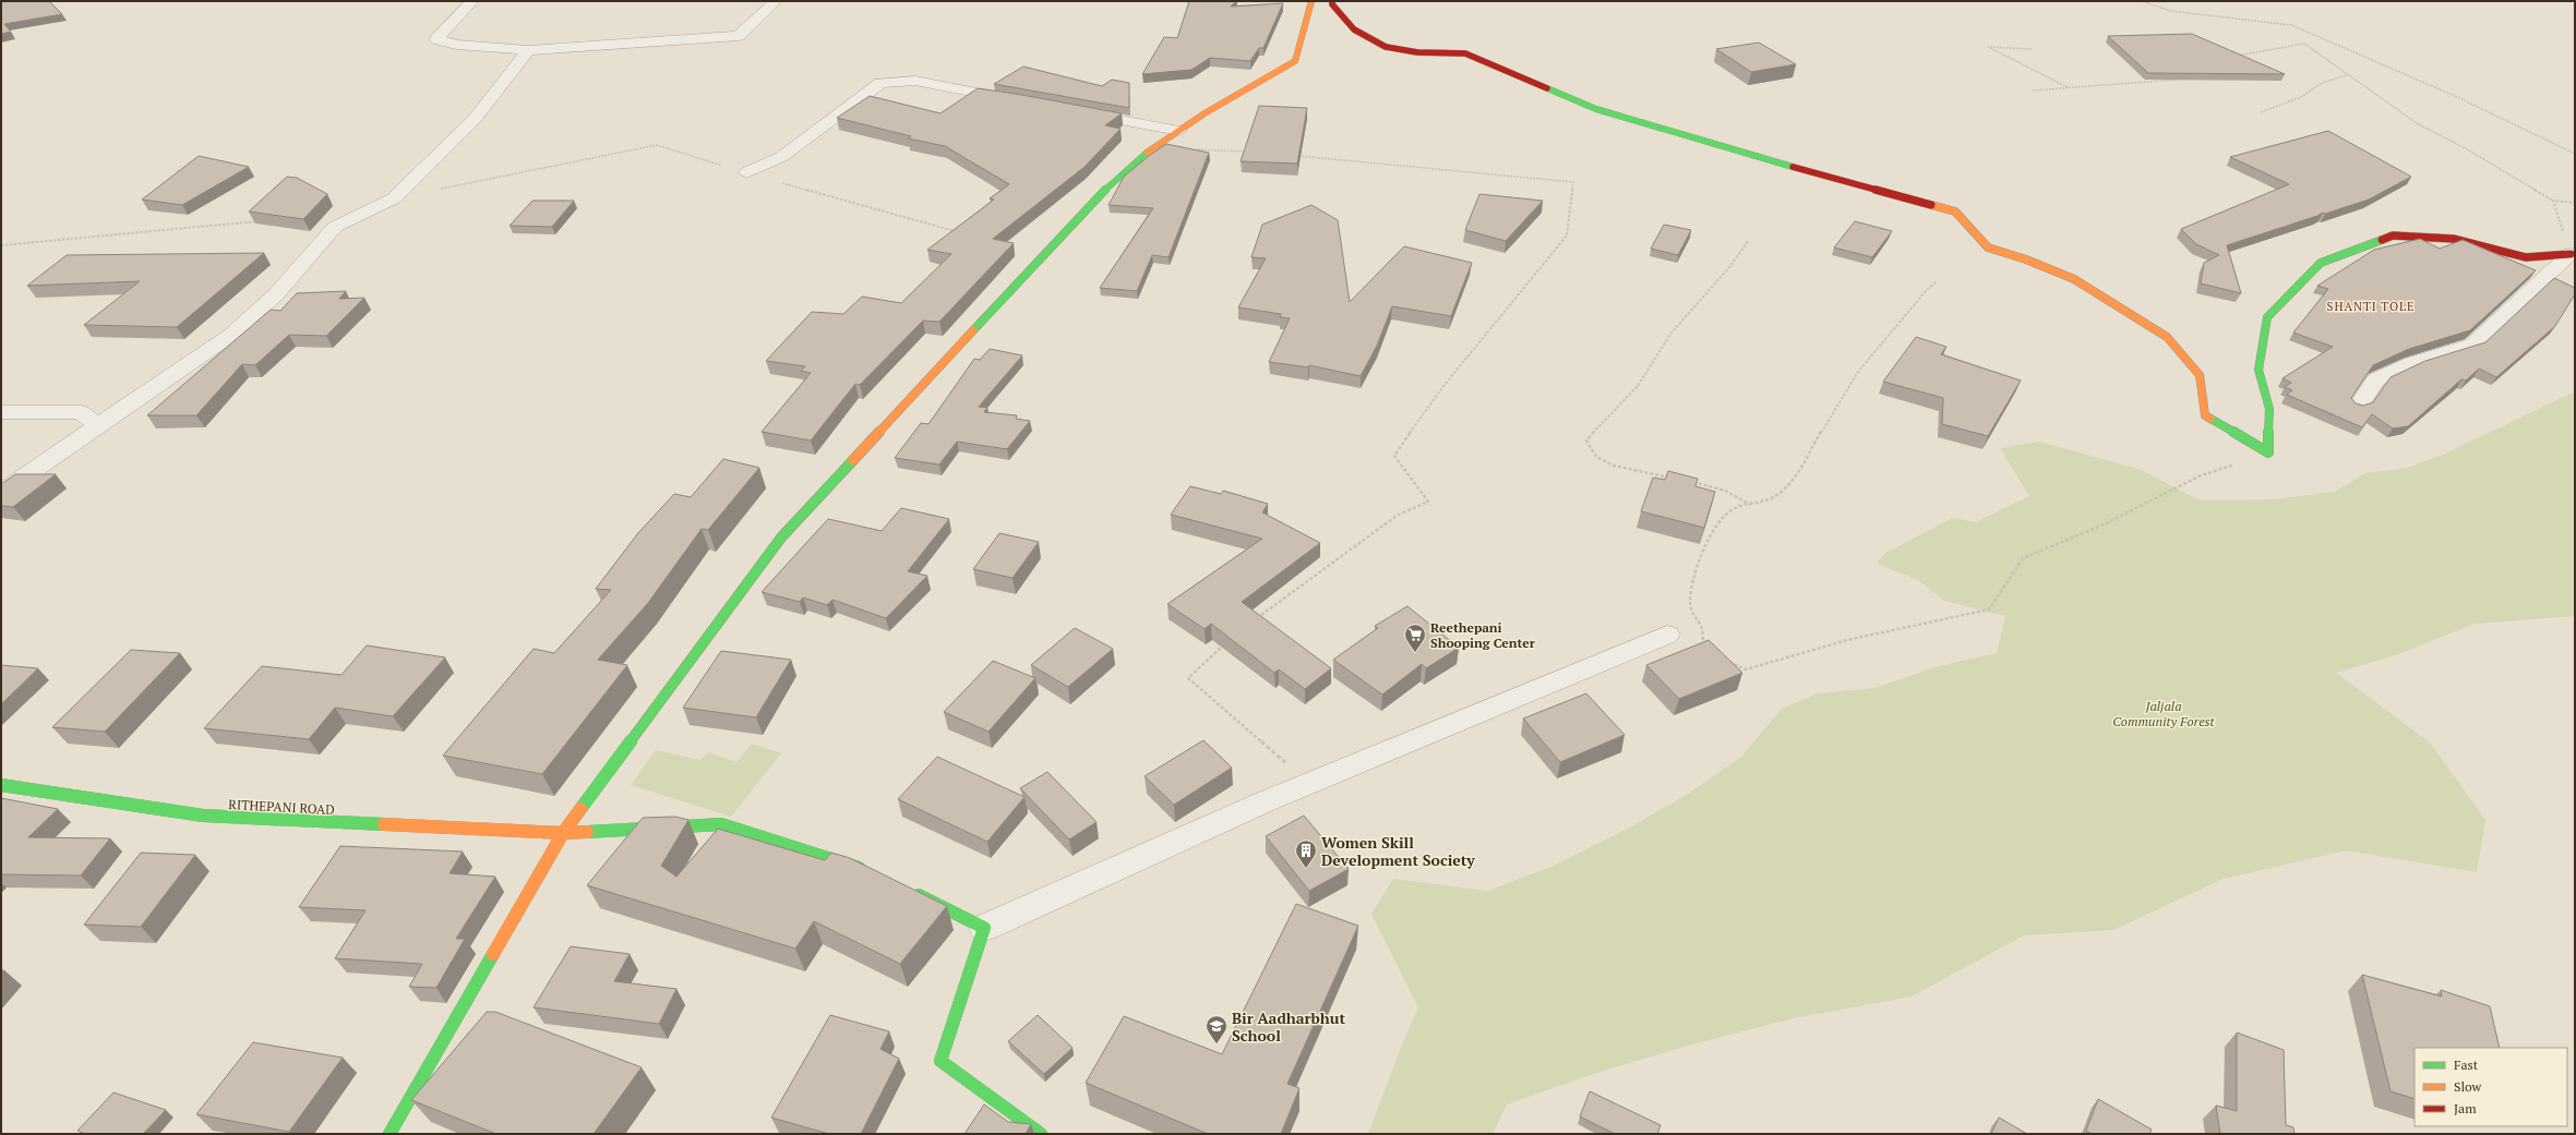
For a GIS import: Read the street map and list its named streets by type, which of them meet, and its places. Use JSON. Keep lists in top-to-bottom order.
{
  "streets": {
    "street": ["RITHEPANI ROAD"]
  },
  "districts": ["SHANTI TOLE"],
  "parks": ["Jaljala Community Forest"],
  "places": {
    "supermarket": ["Reethepani Shooping Center"],
    "building": ["Women Skill Development Society"],
    "school or university": ["Bir Aadharbhut School"]
  },
  "legend": ["Fast", "Slow", "Jam"]
}
